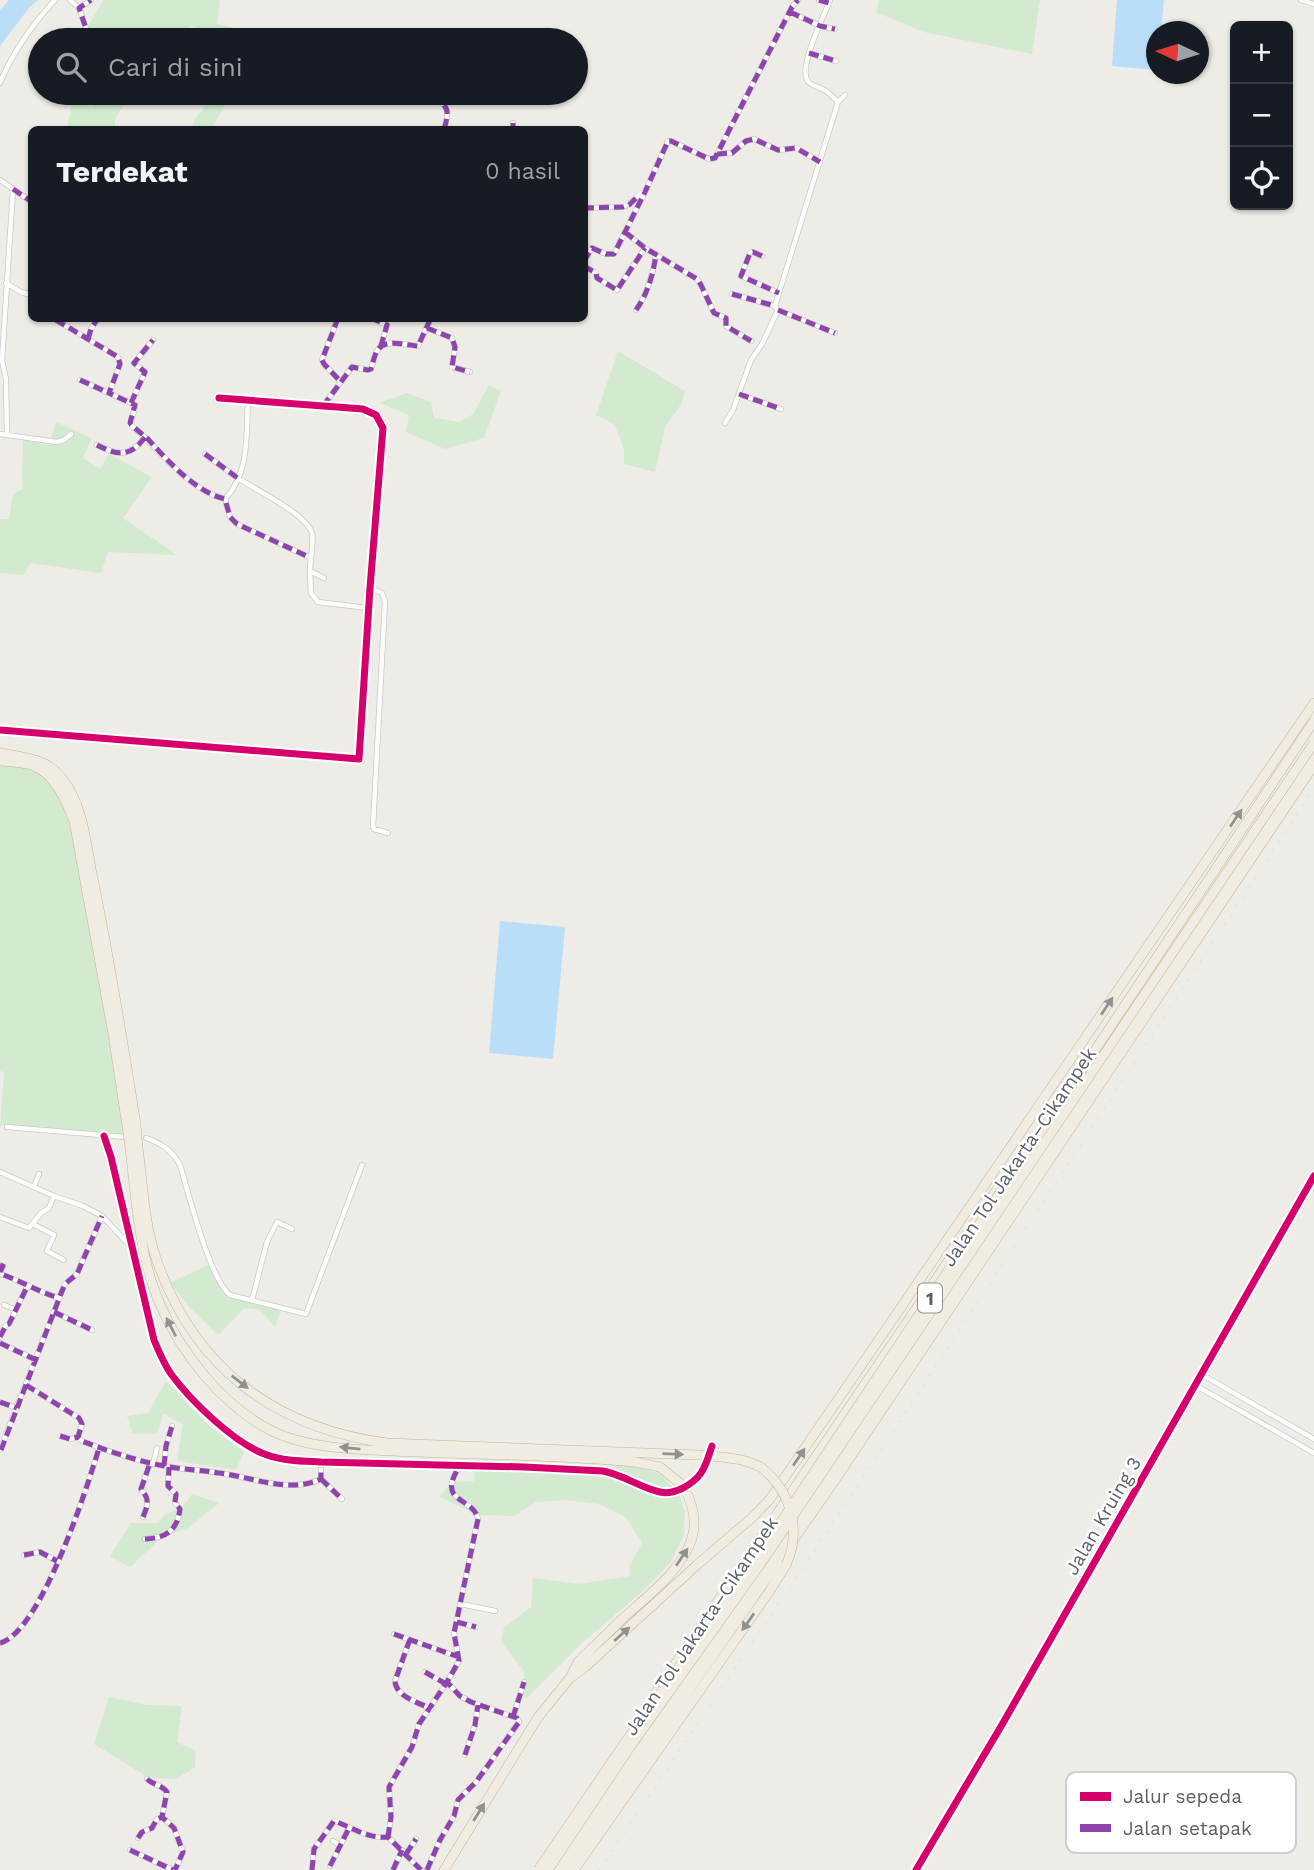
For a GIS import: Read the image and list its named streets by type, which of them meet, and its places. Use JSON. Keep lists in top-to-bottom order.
{
  "streets": {
    "highway": ["Jalan Tol Jakarta–Cikampek", "1"],
    "street": ["Jalan Kruing 3"]
  },
  "legend": ["Jalur sepeda", "Jalan setapak"],
  "north": "left",
  "page": {
    "map_buttons": ["+", "−"],
    "search": "Cari di sini",
    "heading": ["Terdekat", "0 hasil"]
  }
}
